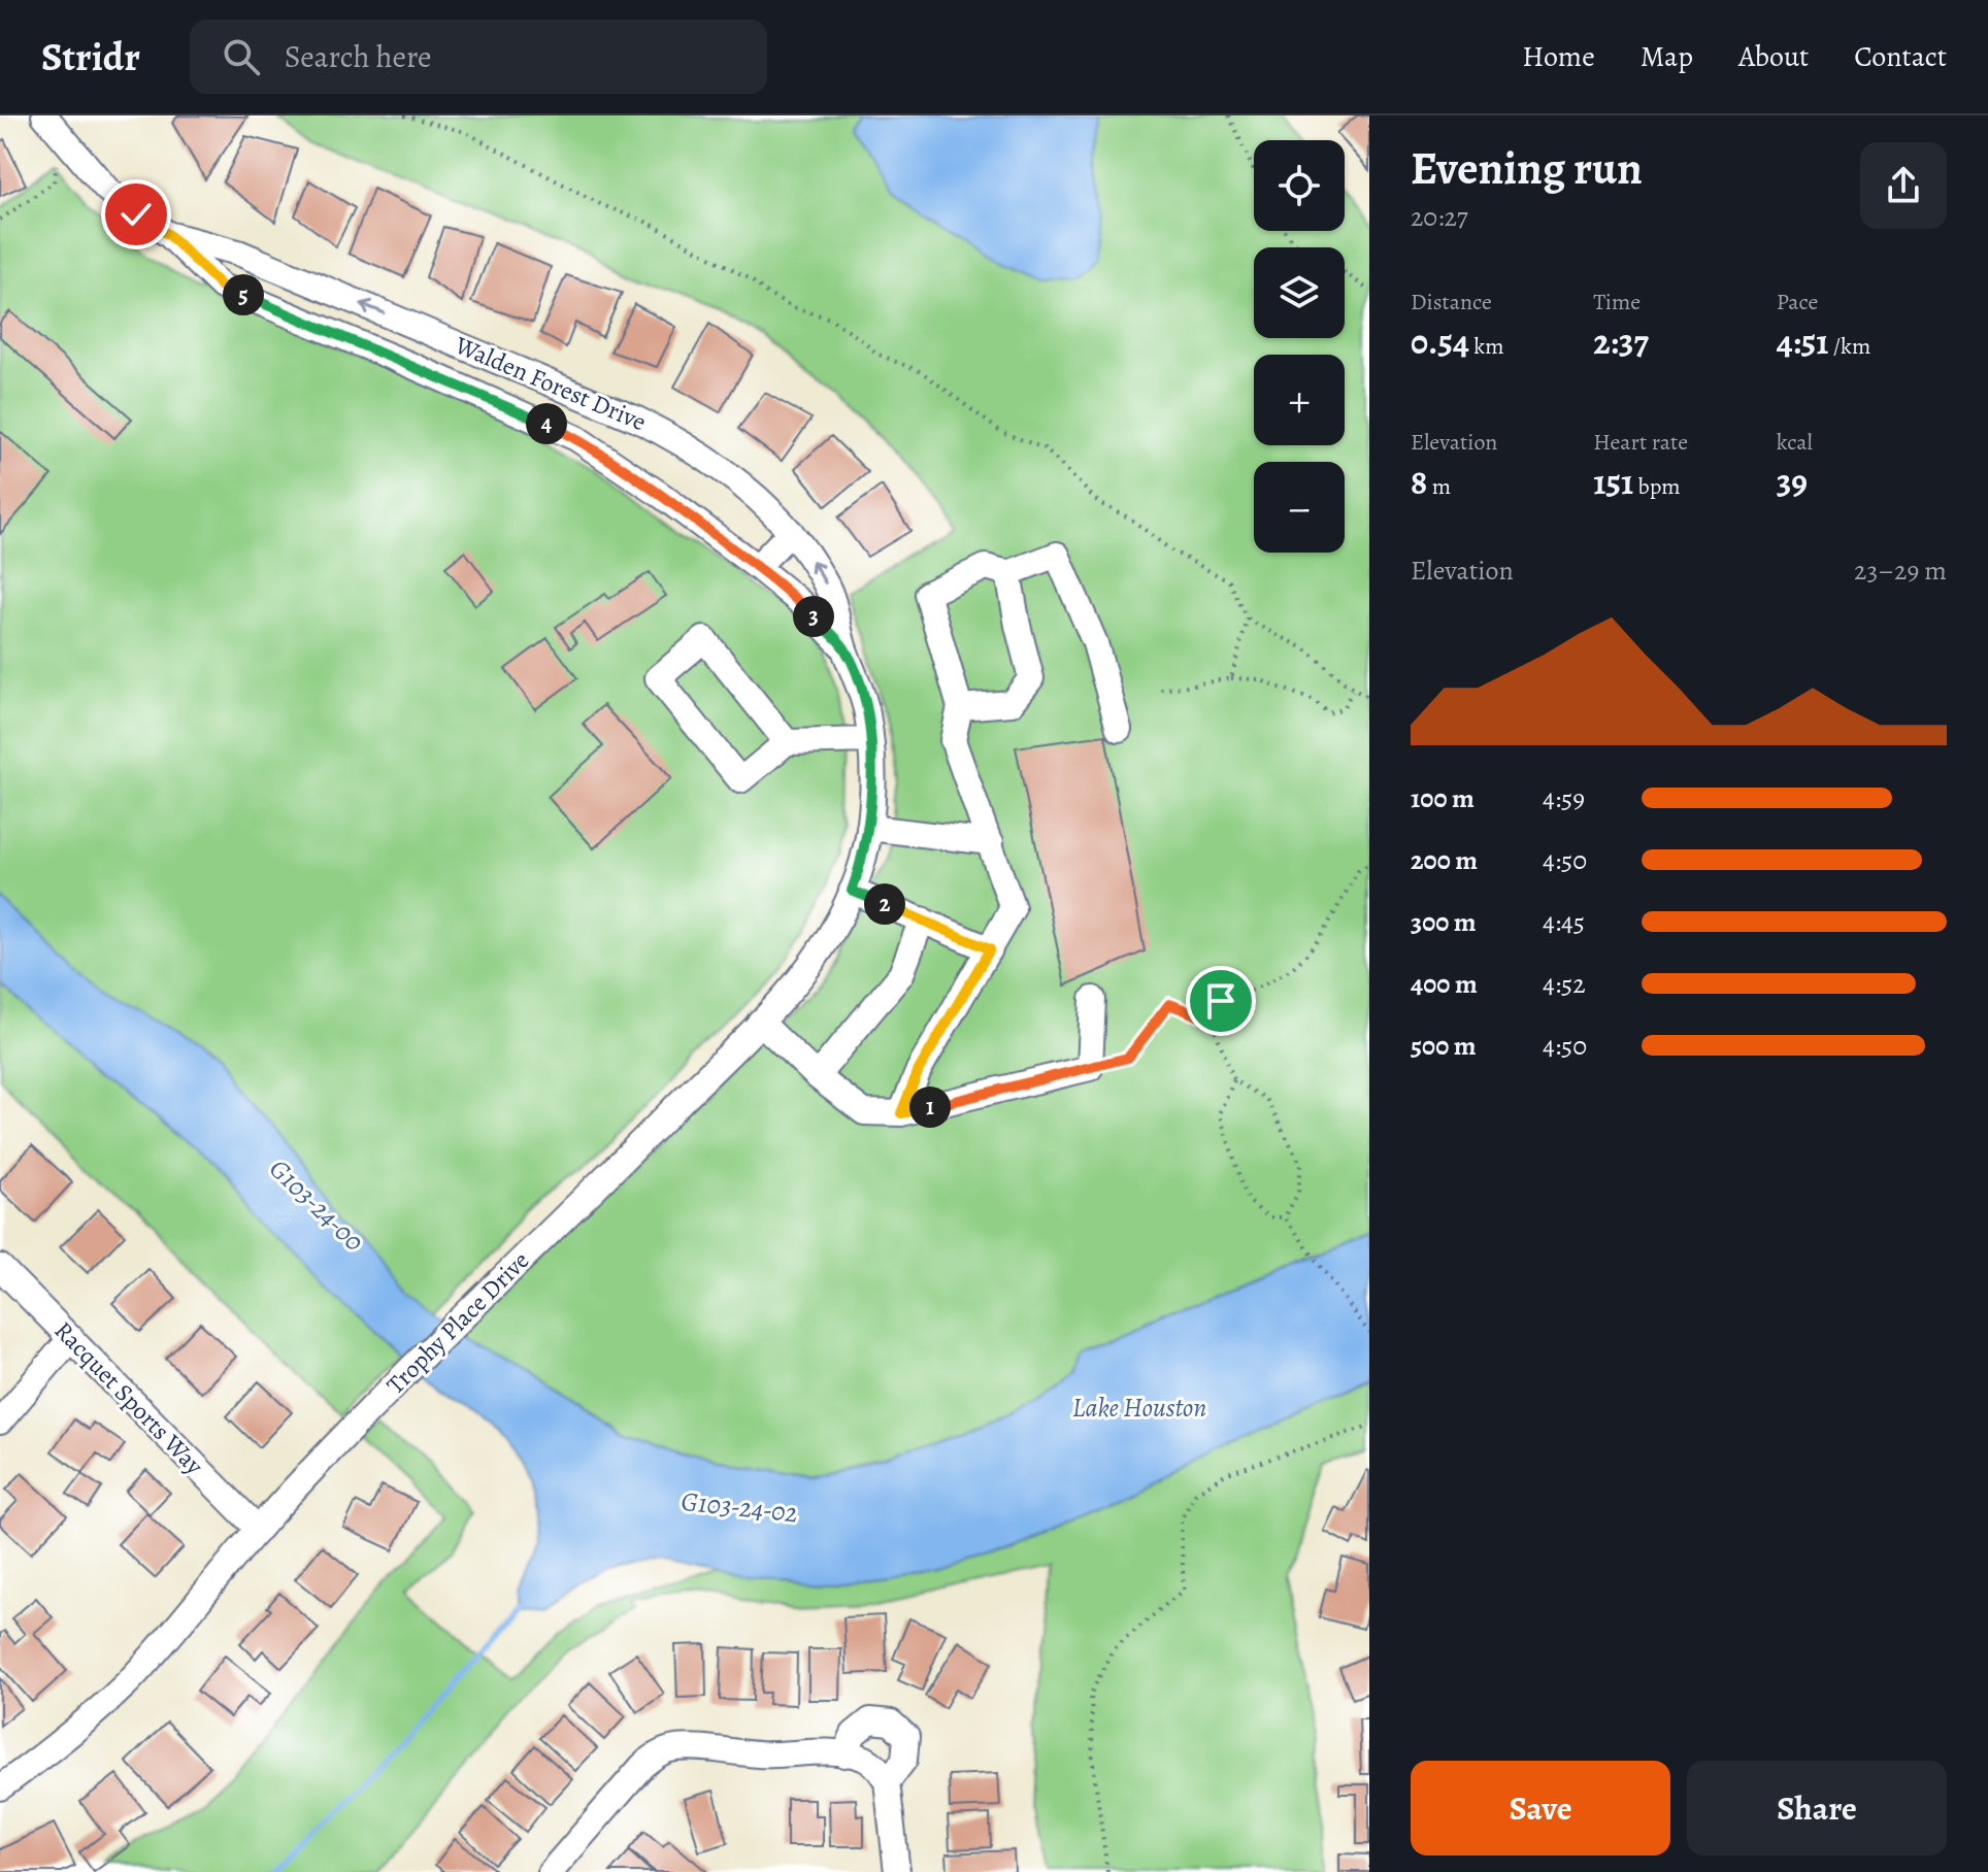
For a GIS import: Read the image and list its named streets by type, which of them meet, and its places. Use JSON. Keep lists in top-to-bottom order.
{
  "streets": {
    "street": ["Walden Forest Drive", "Trophy Place Drive", "Racquet Sports Way"]
  },
  "crossings": [
    ["Walden Forest Drive", "Trophy Place Drive"],
    ["Trophy Place Drive", "Racquet Sports Way"]
  ],
  "water": ["G103-24-00", "Lake Houston", "G103-24-02"],
  "page": {
    "header": "Stridr",
    "search": "Search here",
    "nav": [
      "Home",
      "Map",
      "About",
      "Contact"
    ],
    "heading": ["Evening run", "20:27"],
    "map_buttons": ["+", "−"],
    "stats": [
      ["Distance", "0.54 km"],
      ["Time", "2:37"],
      ["Pace", "4:51 /km"],
      ["Elevation", "8 m"],
      ["Heart rate", "151 bpm"],
      ["kcal", "39"]
    ],
    "pins": [
      "5",
      "4",
      "3",
      "2",
      "1"
    ],
    "chart": ["Elevation", "23–29 m"],
    "list": [
      {
        "name": "100 m",
        "note": "4:59"
      },
      {
        "name": "200 m",
        "note": "4:50"
      },
      {
        "name": "300 m",
        "note": "4:45"
      },
      {
        "name": "400 m",
        "note": "4:52"
      },
      {
        "name": "500 m",
        "note": "4:50"
      }
    ],
    "buttons": ["Save", "Share"]
  }
}
